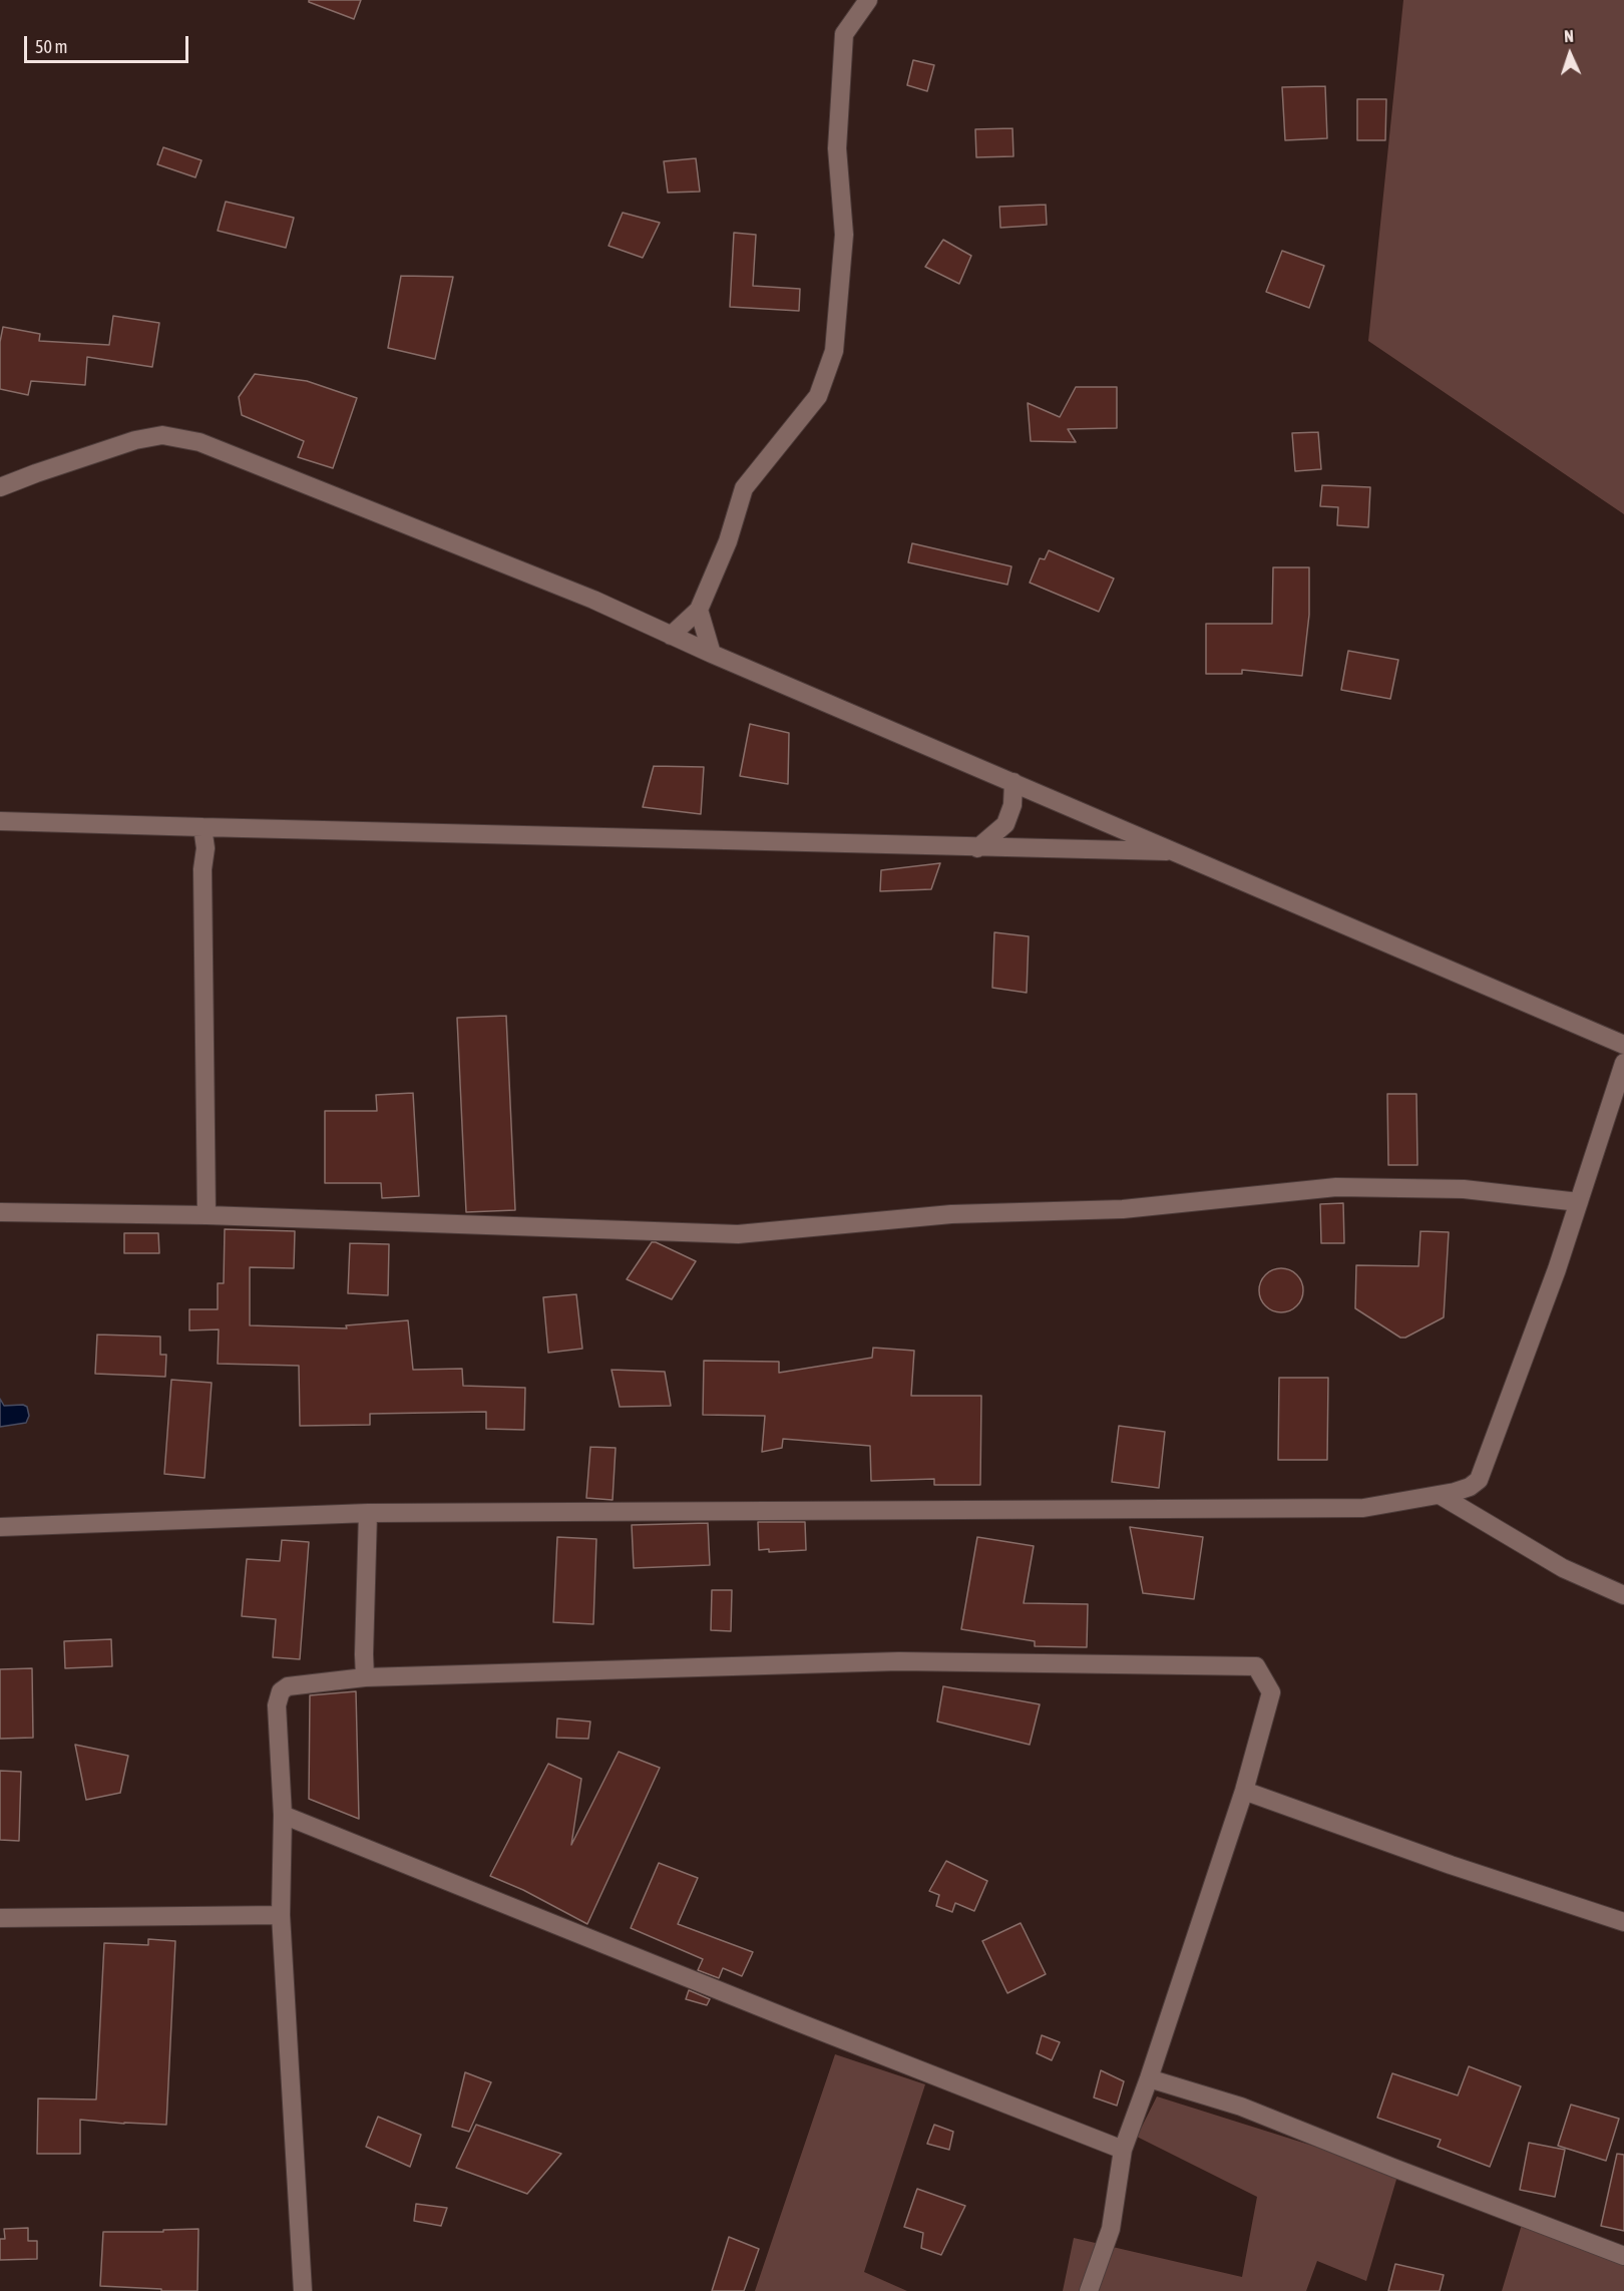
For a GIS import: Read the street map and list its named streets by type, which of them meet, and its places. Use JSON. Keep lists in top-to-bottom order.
{
  "scale_bar": "50 m",
  "north": "top"
}
